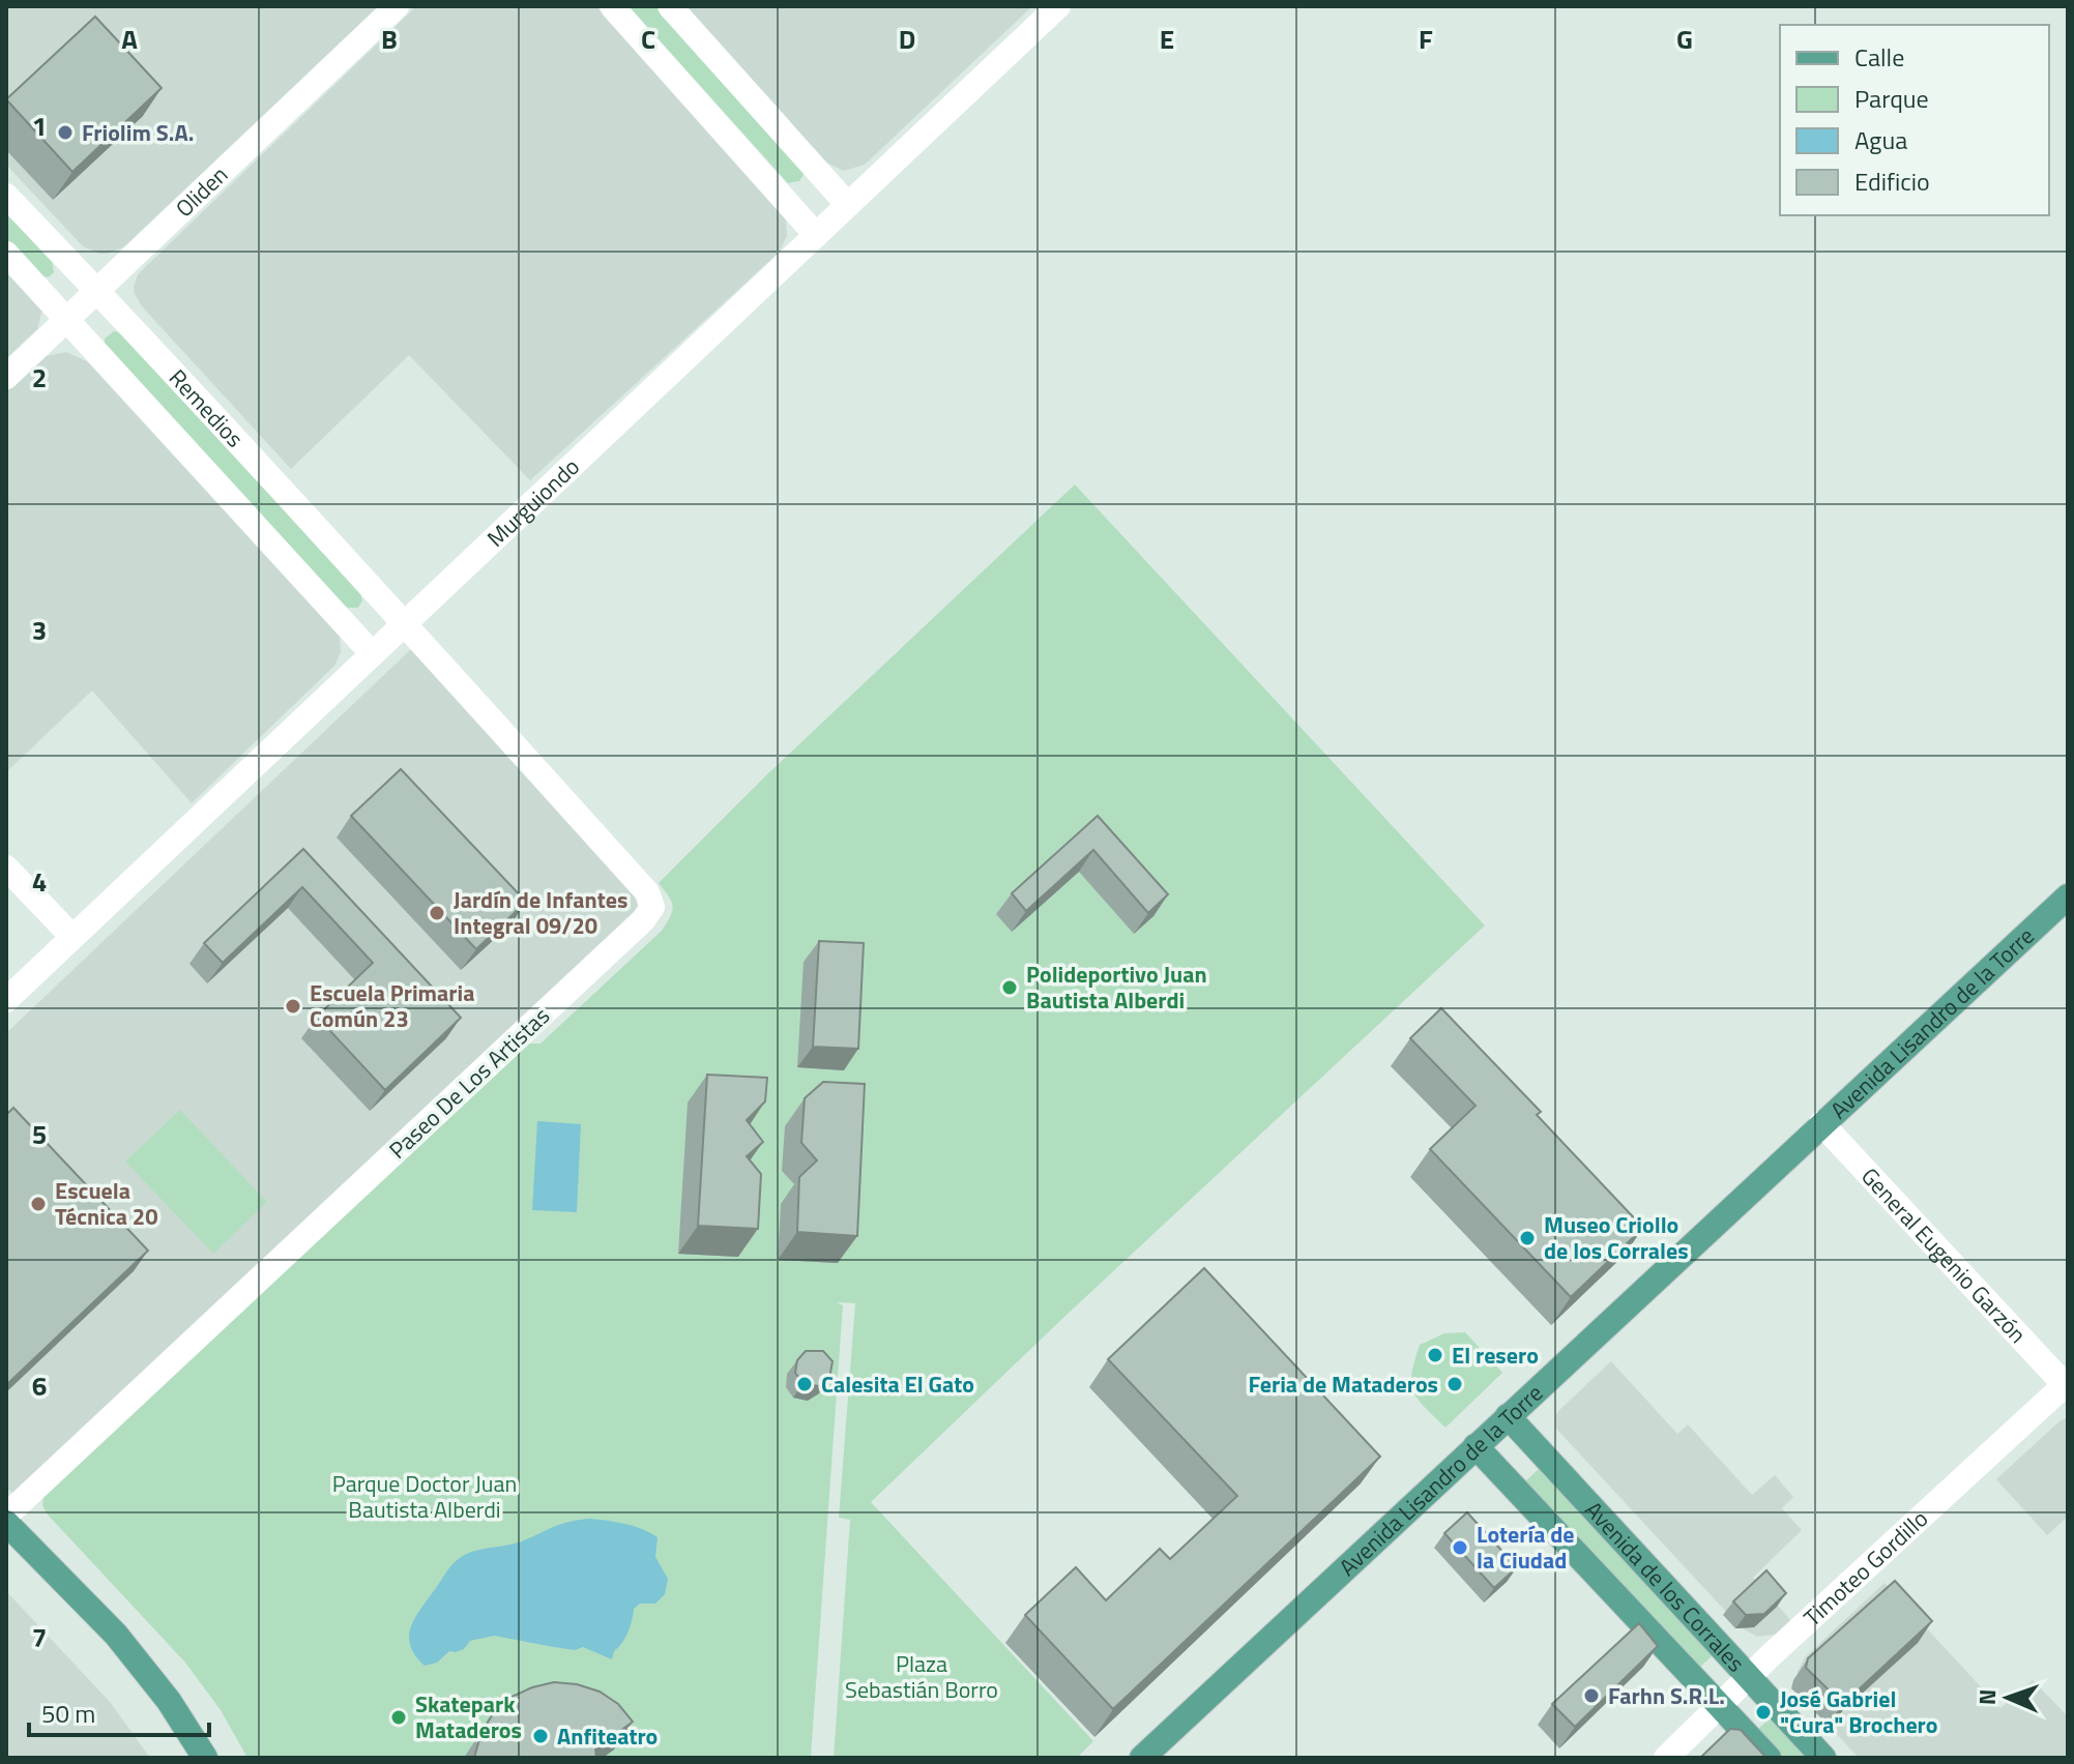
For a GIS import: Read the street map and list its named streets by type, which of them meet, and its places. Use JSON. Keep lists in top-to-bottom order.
{
  "streets": {
    "main road": ["Avenida Lisandro de la Torre", "Avenida de los Corrales"],
    "street": [
      "Oliden",
      "Remedios",
      "Murguiondo",
      "Paseo De Los Artistas",
      "General Eugenio Garzón",
      "Timoteo Gordillo"
    ]
  },
  "crossings": [
    ["Oliden", "Remedios"],
    ["Remedios", "Murguiondo"],
    ["Remedios", "Paseo De Los Artistas"],
    ["Murguiondo", "Paseo De Los Artistas"],
    ["Avenida Lisandro de la Torre", "General Eugenio Garzón"],
    ["Avenida Lisandro de la Torre", "Avenida de los Corrales"],
    ["General Eugenio Garzón", "Timoteo Gordillo"],
    ["Timoteo Gordillo", "Avenida de los Corrales"]
  ],
  "parks": ["Parque Doctor Juan Bautista Alberdi", "Plaza Sebastián Borro"],
  "places": [
    "Friolim S.A.",
    "Jardín de Infantes Integral 09/20",
    "Polideportivo Juan Bautista Alberdi",
    "Escuela Primaria Común 23",
    "Escuela Técnica 20",
    "Museo Criollo de los Corrales",
    "El resero",
    "Calesita El Gato",
    "Feria de Mataderos",
    "Lotería de la Ciudad",
    "Farhn S.R.L.",
    "José Gabriel \"Cura\" Brochero",
    "Skatepark Mataderos",
    "Anfiteatro"
  ],
  "legend": [
    "Calle",
    "Parque",
    "Agua",
    "Edificio"
  ],
  "scale_bar": "50 m",
  "north": "left",
  "grid": {
    "columns": [
      "A",
      "B",
      "C",
      "D",
      "E",
      "F",
      "G"
    ],
    "rows": [
      "1",
      "2",
      "3",
      "4",
      "5",
      "6",
      "7"
    ]
  }
}
